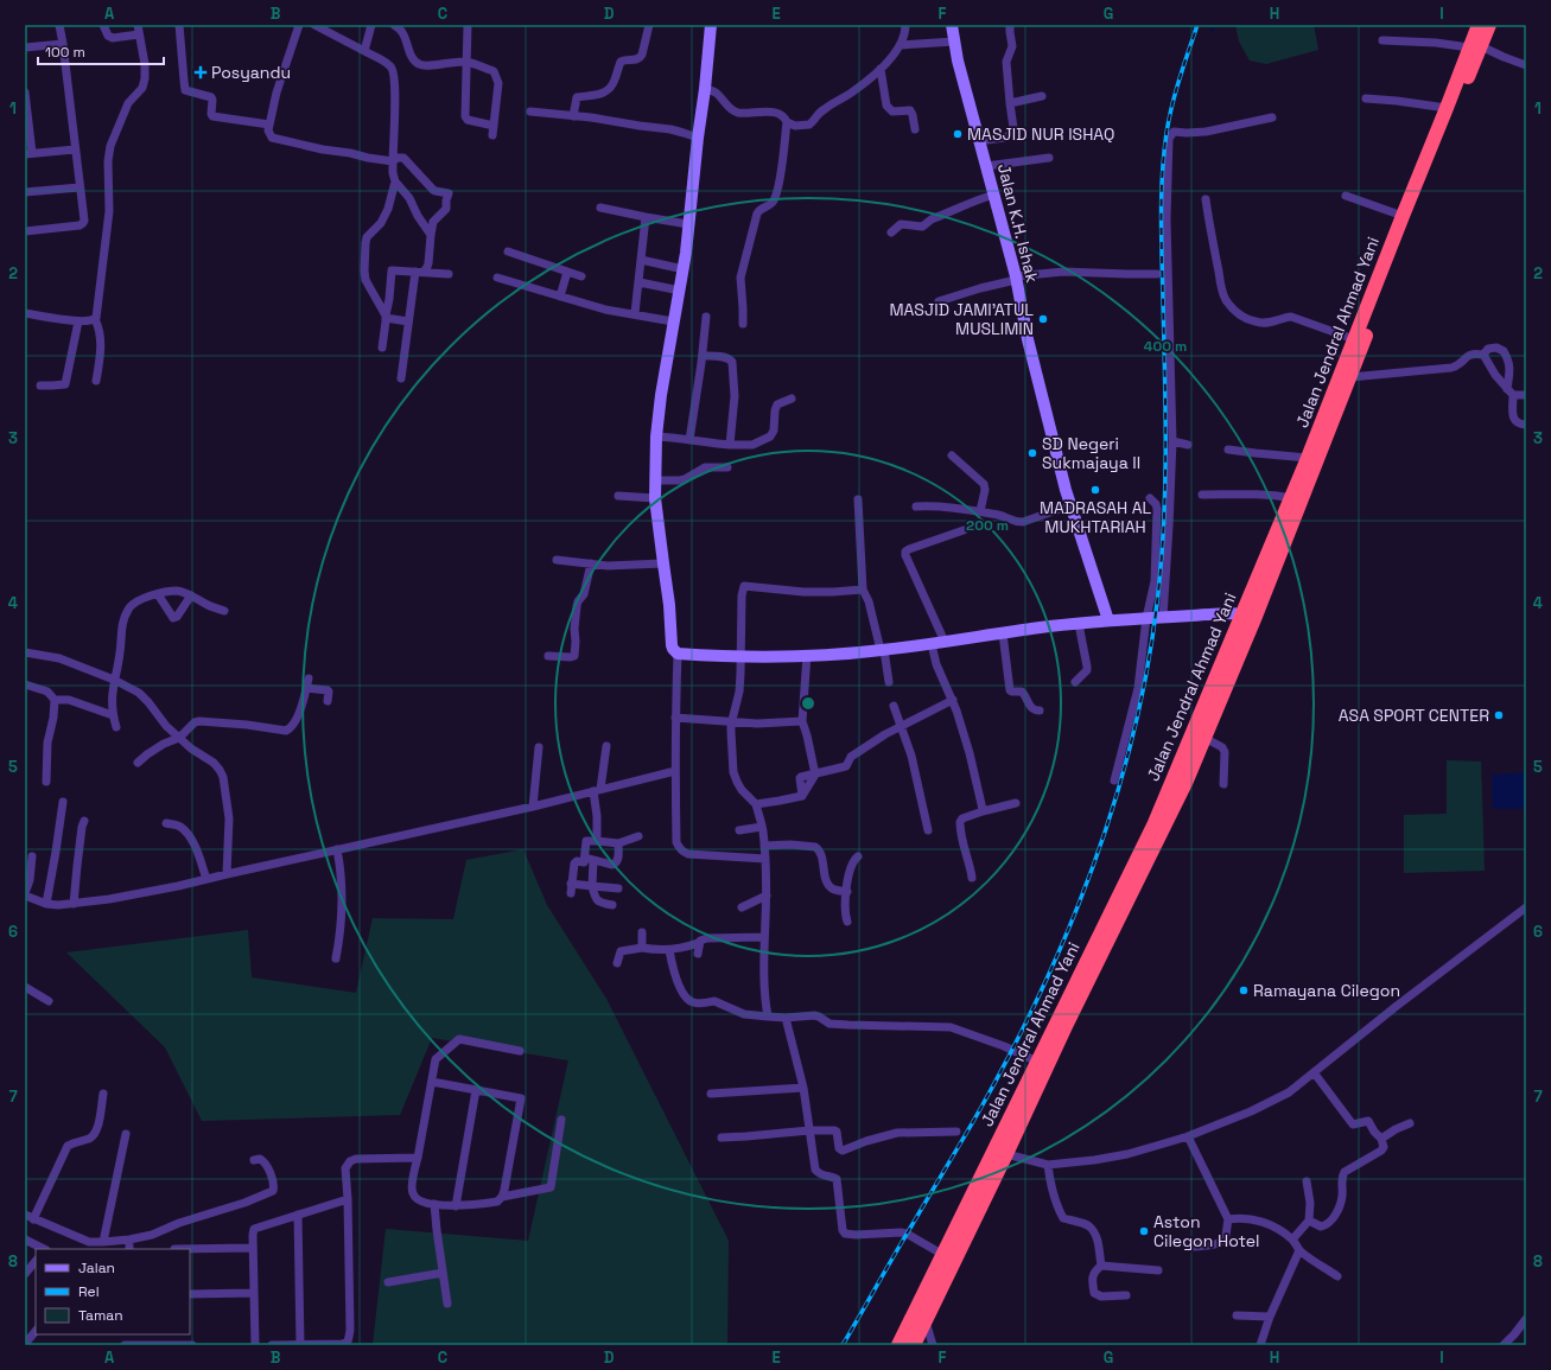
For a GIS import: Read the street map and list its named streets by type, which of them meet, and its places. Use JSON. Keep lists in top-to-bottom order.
{
  "streets": {
    "highway": ["Jalan Jendral Ahmad Yani"],
    "street": ["Jalan K.H. Ishak"]
  },
  "places": {
    "health": ["Posyandu"],
    "other": [
      "MASJID NUR ISHAQ",
      "MASJID JAMI'ATUL MUSLIMIN",
      "SD Negeri Sukmajaya II",
      "MADRASAH AL MUKHTARIAH",
      "ASA SPORT CENTER",
      "Ramayana Cilegon",
      "Aston Cilegon Hotel"
    ]
  },
  "legend": ["Jalan", "Rel", "Taman"],
  "scale_bar": "100 m",
  "grid": {
    "columns": [
      "A",
      "B",
      "C",
      "D",
      "E",
      "F",
      "G",
      "H",
      "I"
    ],
    "rows": [
      "1",
      "2",
      "3",
      "4",
      "5",
      "6",
      "7",
      "8"
    ]
  },
  "rings": ["400 m", "200 m"]
}
